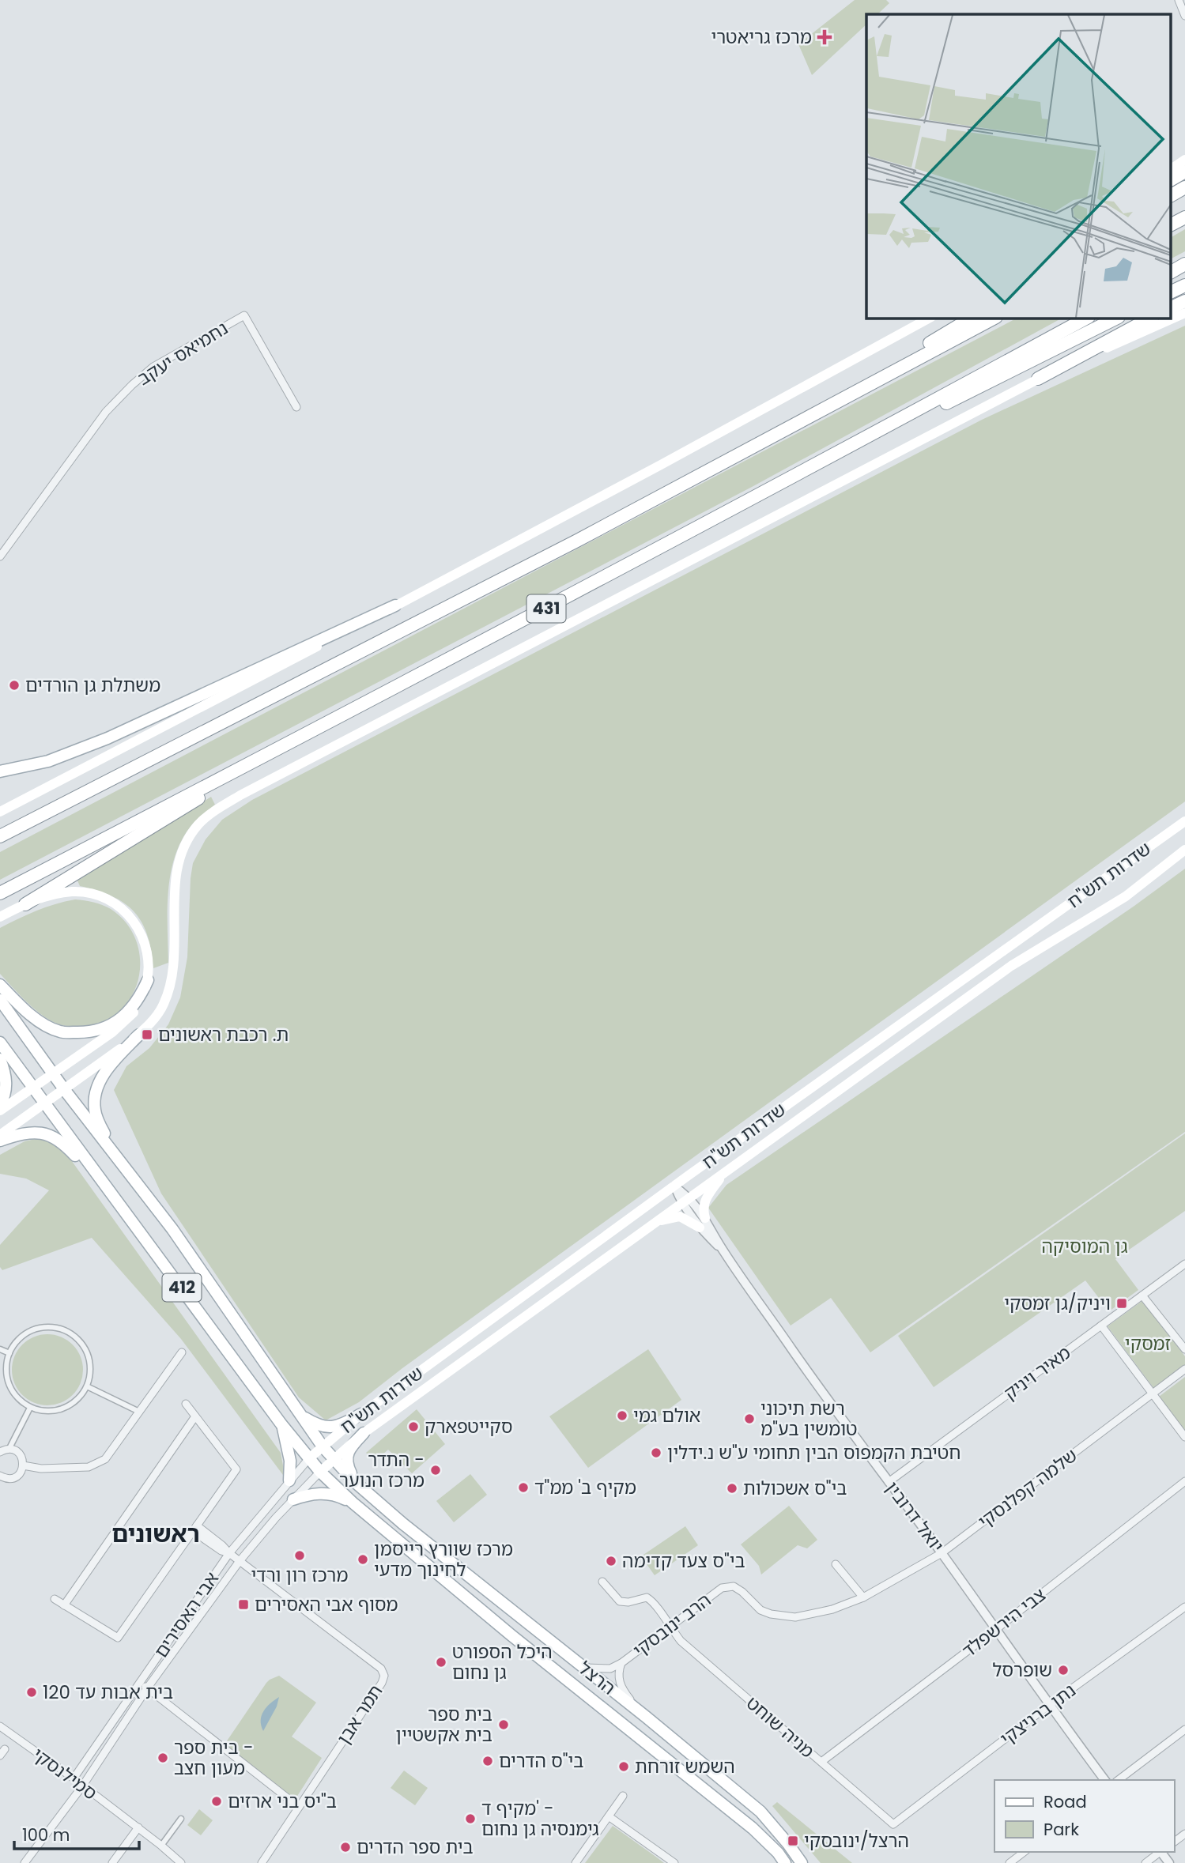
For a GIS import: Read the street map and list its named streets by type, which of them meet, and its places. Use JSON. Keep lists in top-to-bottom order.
{
  "streets": {
    "highway": ["431"],
    "main road": ["שדרות תש\"ח", "412", "הרצל"],
    "street": [
      "נחמיאס יעקב",
      "מאיר ויניק",
      "שלמה קפלנסקי",
      "יואל דרובין",
      "אבי האסירים",
      "צבי הירשפלד",
      "הרב ינובסקי",
      "תמר אבן",
      "נתן ברניצקי",
      "מניה שוחט",
      "סמילנסקי"
    ]
  },
  "crossings": [
    ["שדרות תש\"ח", "412"],
    ["שדרות תש\"ח", "יואל דרובין"],
    ["שדרות תש\"ח", "אבי האסירים"],
    ["שדרות תש\"ח", "הרצל"],
    ["412", "אבי האסירים"],
    ["412", "הרצל"],
    ["מאיר ויניק", "יואל דרובין"],
    ["שלמה קפלנסקי", "יואל דרובין"],
    ["שלמה קפלנסקי", "הרב ינובסקי"],
    ["יואל דרובין", "צבי הירשפלד"],
    ["יואל דרובין", "נתן ברניצקי"],
    ["אבי האסירים", "הרצל"],
    ["אבי האסירים", "תמר אבן"],
    ["אבי האסירים", "סמילנסקי"],
    ["צבי הירשפלד", "מניה שוחט"],
    ["הרב ינובסקי", "הרצל"],
    ["הרב ינובסקי", "מניה שוחט"],
    ["נתן ברניצקי", "מניה שוחט"]
  ],
  "districts": ["ראשונים"],
  "parks": ["גן המוסיקה", "זמסקי"],
  "places": {
    "health": ["מרכז גריאטרי"],
    "other": [
      "משתלת גן הורדים",
      "אולם גמי",
      "רשת תיכוני טומשין בע\"מ",
      "סקייטפארק",
      "חטיבת הקמפוס הבין תחומי ע\"ש נ.ידלין",
      "התדר - מרכז הנוער",
      "מקיף ב' ממ\"ד",
      "בי\"ס אשכולות",
      "מרכז רון ורדי",
      "מרכז שוורץ רייסמן לחינוך מדעי",
      "בי\"ס צעד קדימה",
      "היכל הספורט גן נחום",
      "שופרסל",
      "בית אבות עד 120",
      "בית ספר בית אקשטיין",
      "בית ספר - מעון חצב",
      "בי\"ס הדרים",
      "השמש זורחת",
      "ב\"יס בני ארזים",
      "מקיף ד' - גימנסיה גן נחום",
      "בית ספר הדרים"
    ],
    "transit": [
      "ת. רכבת ראשונים",
      "ויניק/גן זמסקי",
      "מסוף אבי האסירים",
      "הרצל/ינובסקי"
    ]
  },
  "legend": ["Road", "Park"],
  "scale_bar": "100 m"
}
